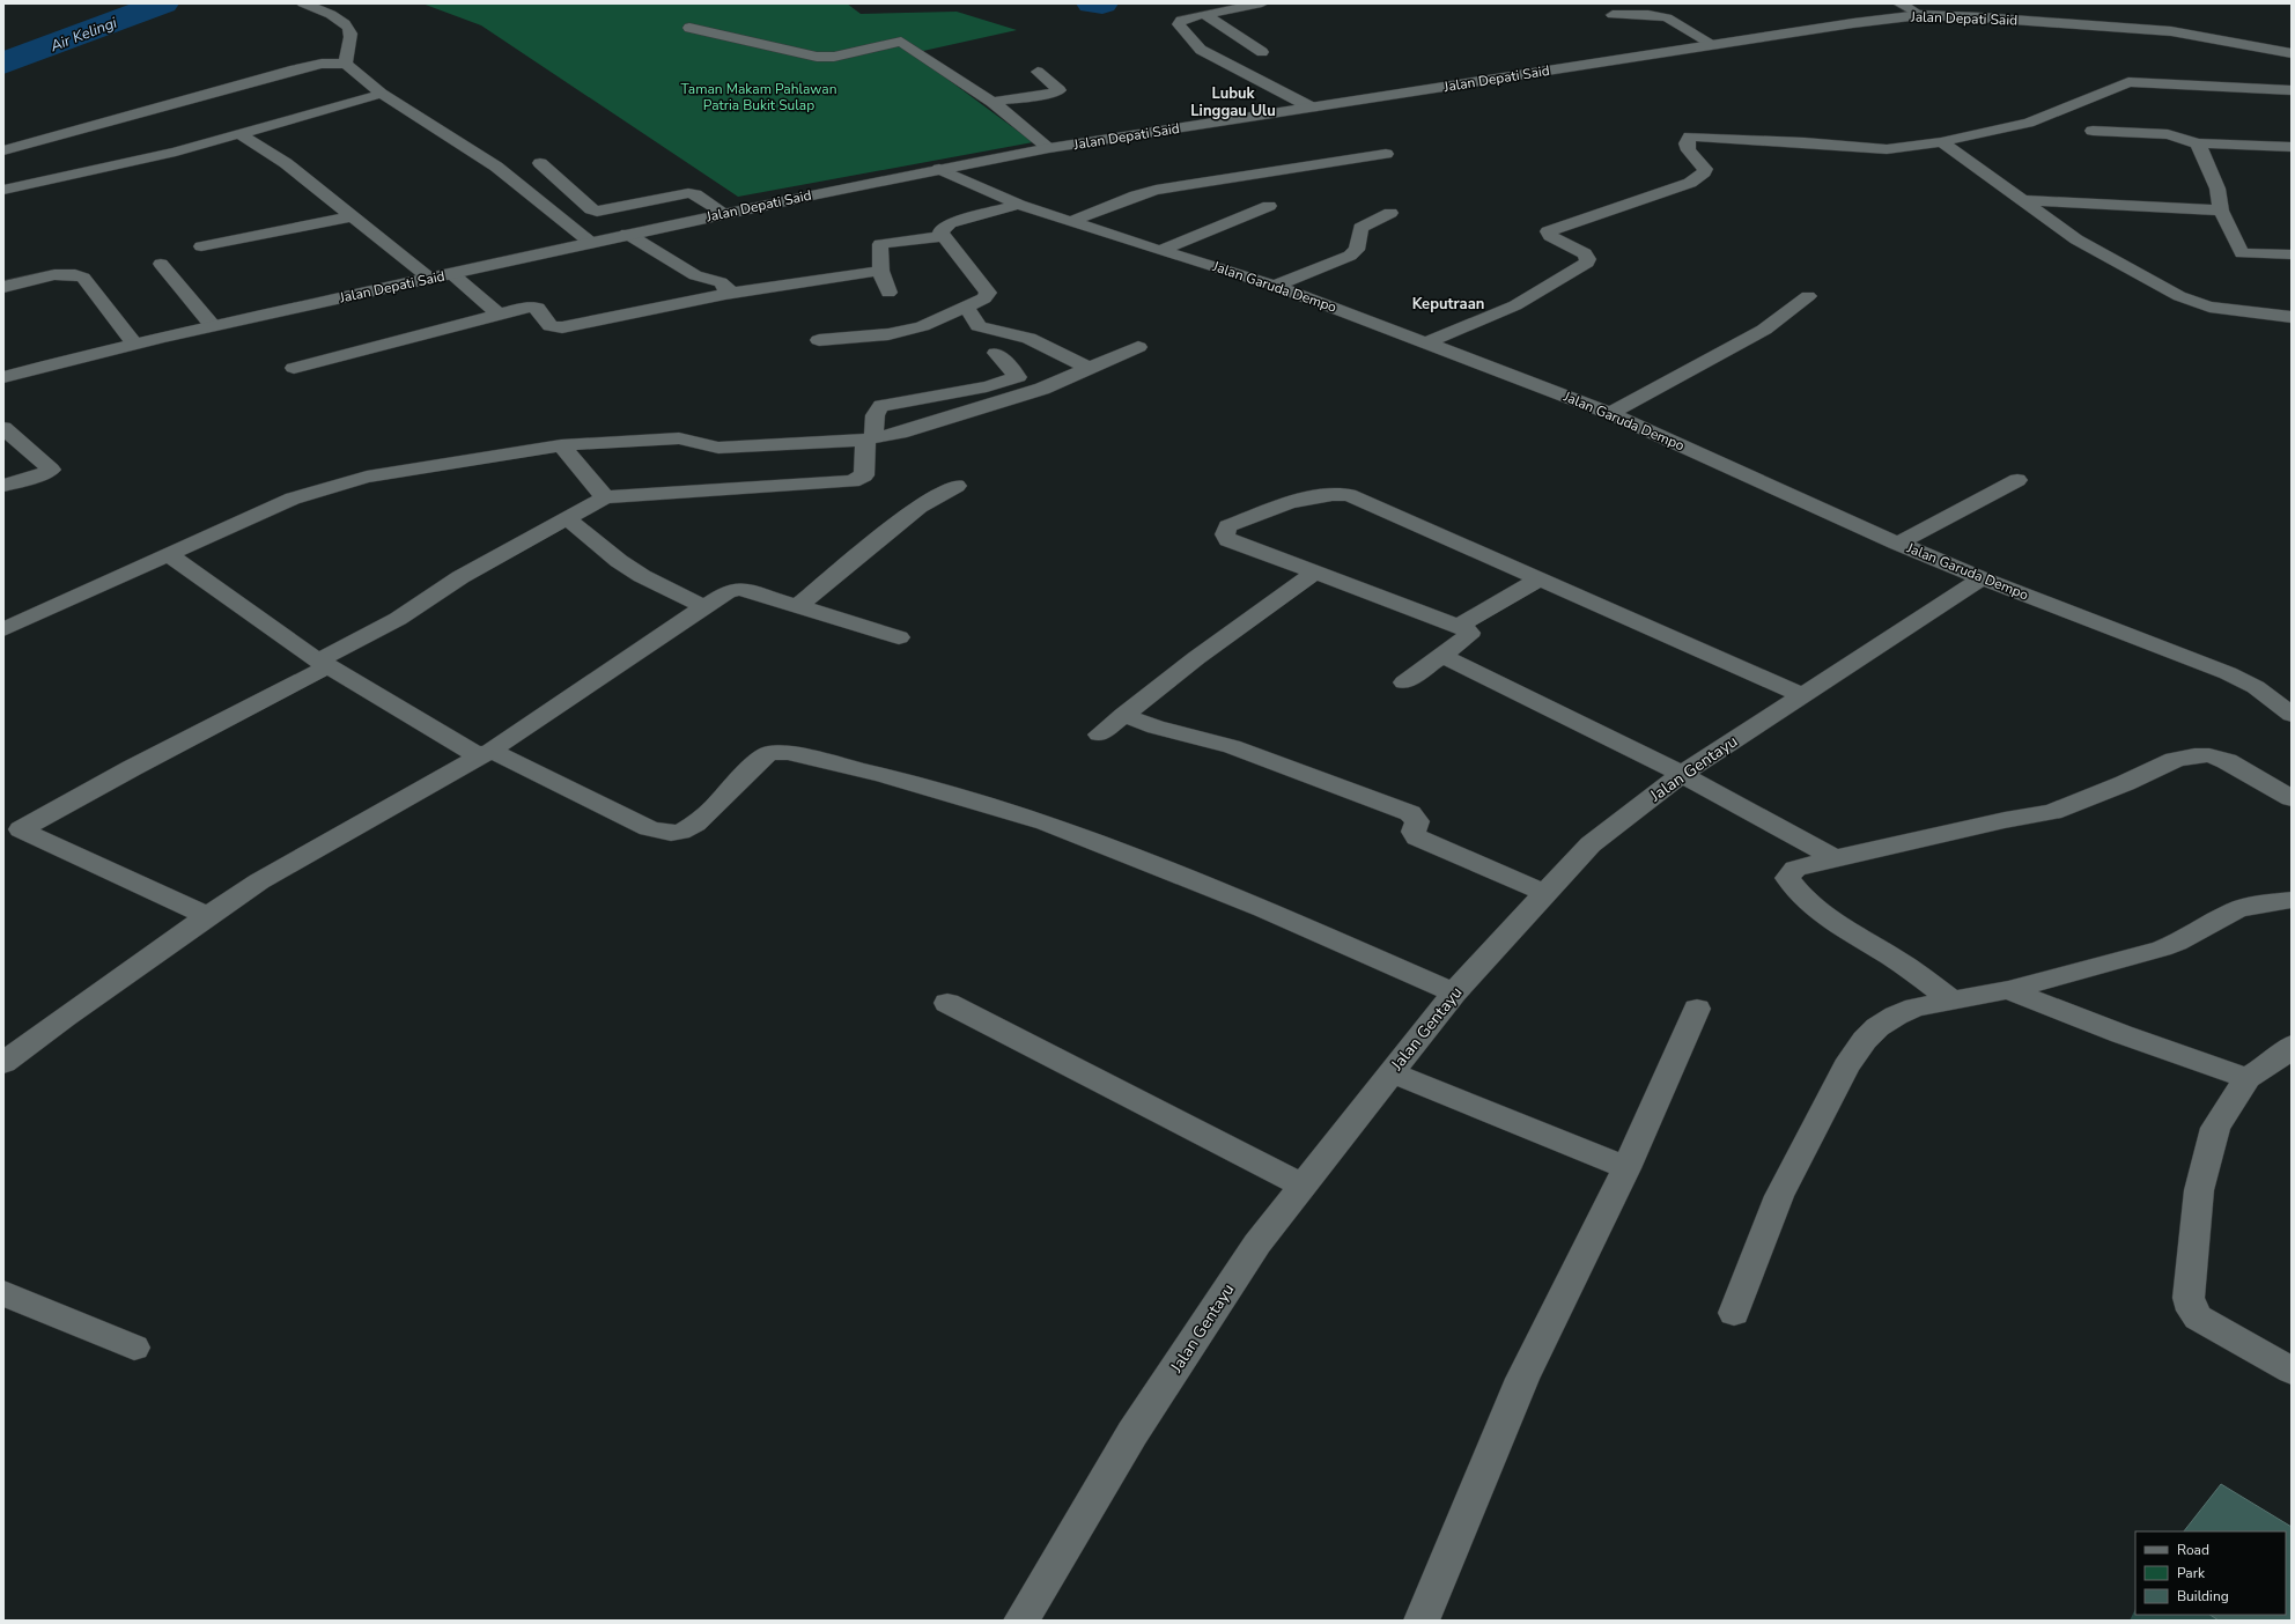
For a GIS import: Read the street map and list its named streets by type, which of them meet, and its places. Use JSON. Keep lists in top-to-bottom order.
{
  "streets": {
    "street": ["Jalan Depati Said", "Jalan Garuda Dempo", "Jalan Gentayu"]
  },
  "crossings": [
    ["Jalan Depati Said", "Jalan Garuda Dempo"],
    ["Jalan Garuda Dempo", "Jalan Gentayu"]
  ],
  "districts": ["Lubuk Linggau Ulu", "Keputraan"],
  "water": ["Air Kelingi"],
  "parks": ["Taman Makam Pahlawan Patria Bukit Sulap"],
  "legend": ["Road", "Park", "Building"]
}
